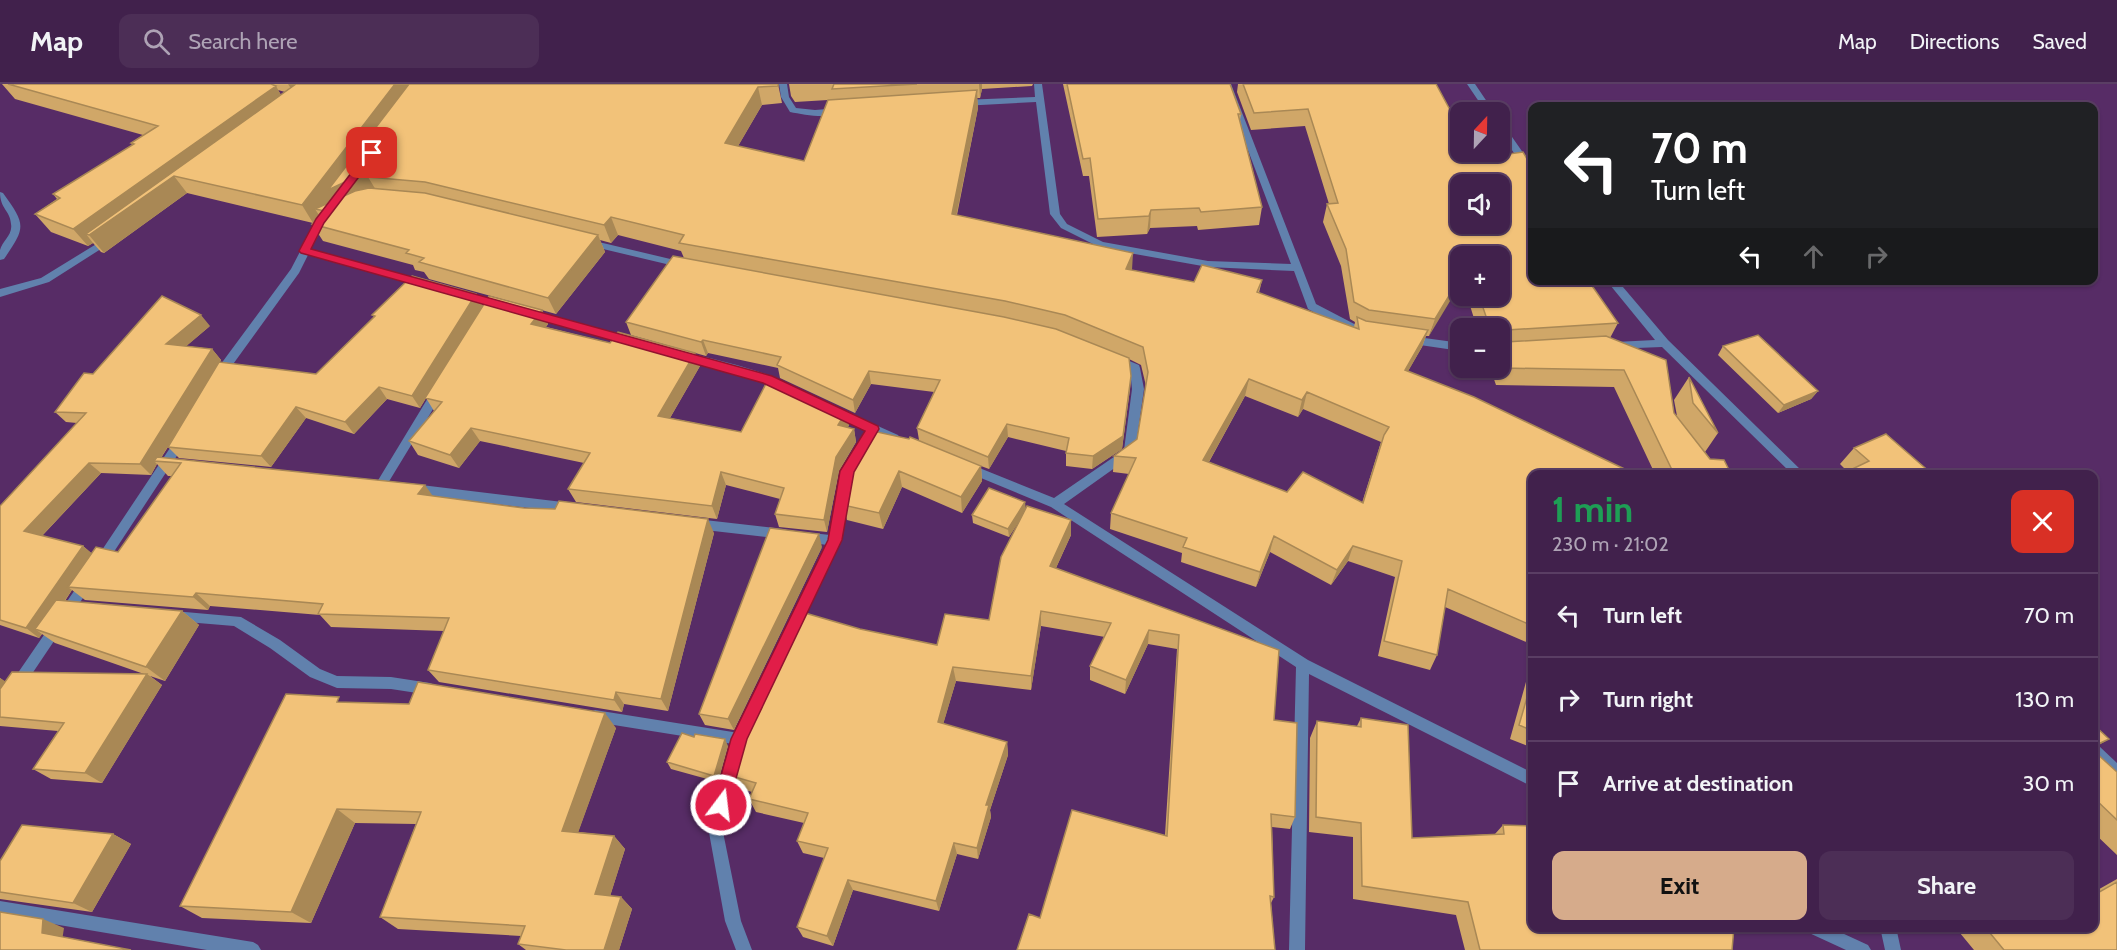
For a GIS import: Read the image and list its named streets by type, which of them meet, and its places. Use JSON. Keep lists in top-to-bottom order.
{
  "north": "top",
  "page": {
    "header": "Map",
    "search": "Search here",
    "nav": ["Map", "Directions", "Saved"],
    "map_buttons": ["+", "−"],
    "turn": ["70 m", "Turn left"],
    "heading": ["1 min", "230 m · 21:02"],
    "list": [
      {
        "name": "Turn left",
        "value": "70 m"
      },
      {
        "name": "Turn right",
        "value": "130 m"
      },
      {
        "name": "Arrive at destination",
        "value": "30 m"
      }
    ],
    "buttons": ["Exit", "Share"]
  }
}
